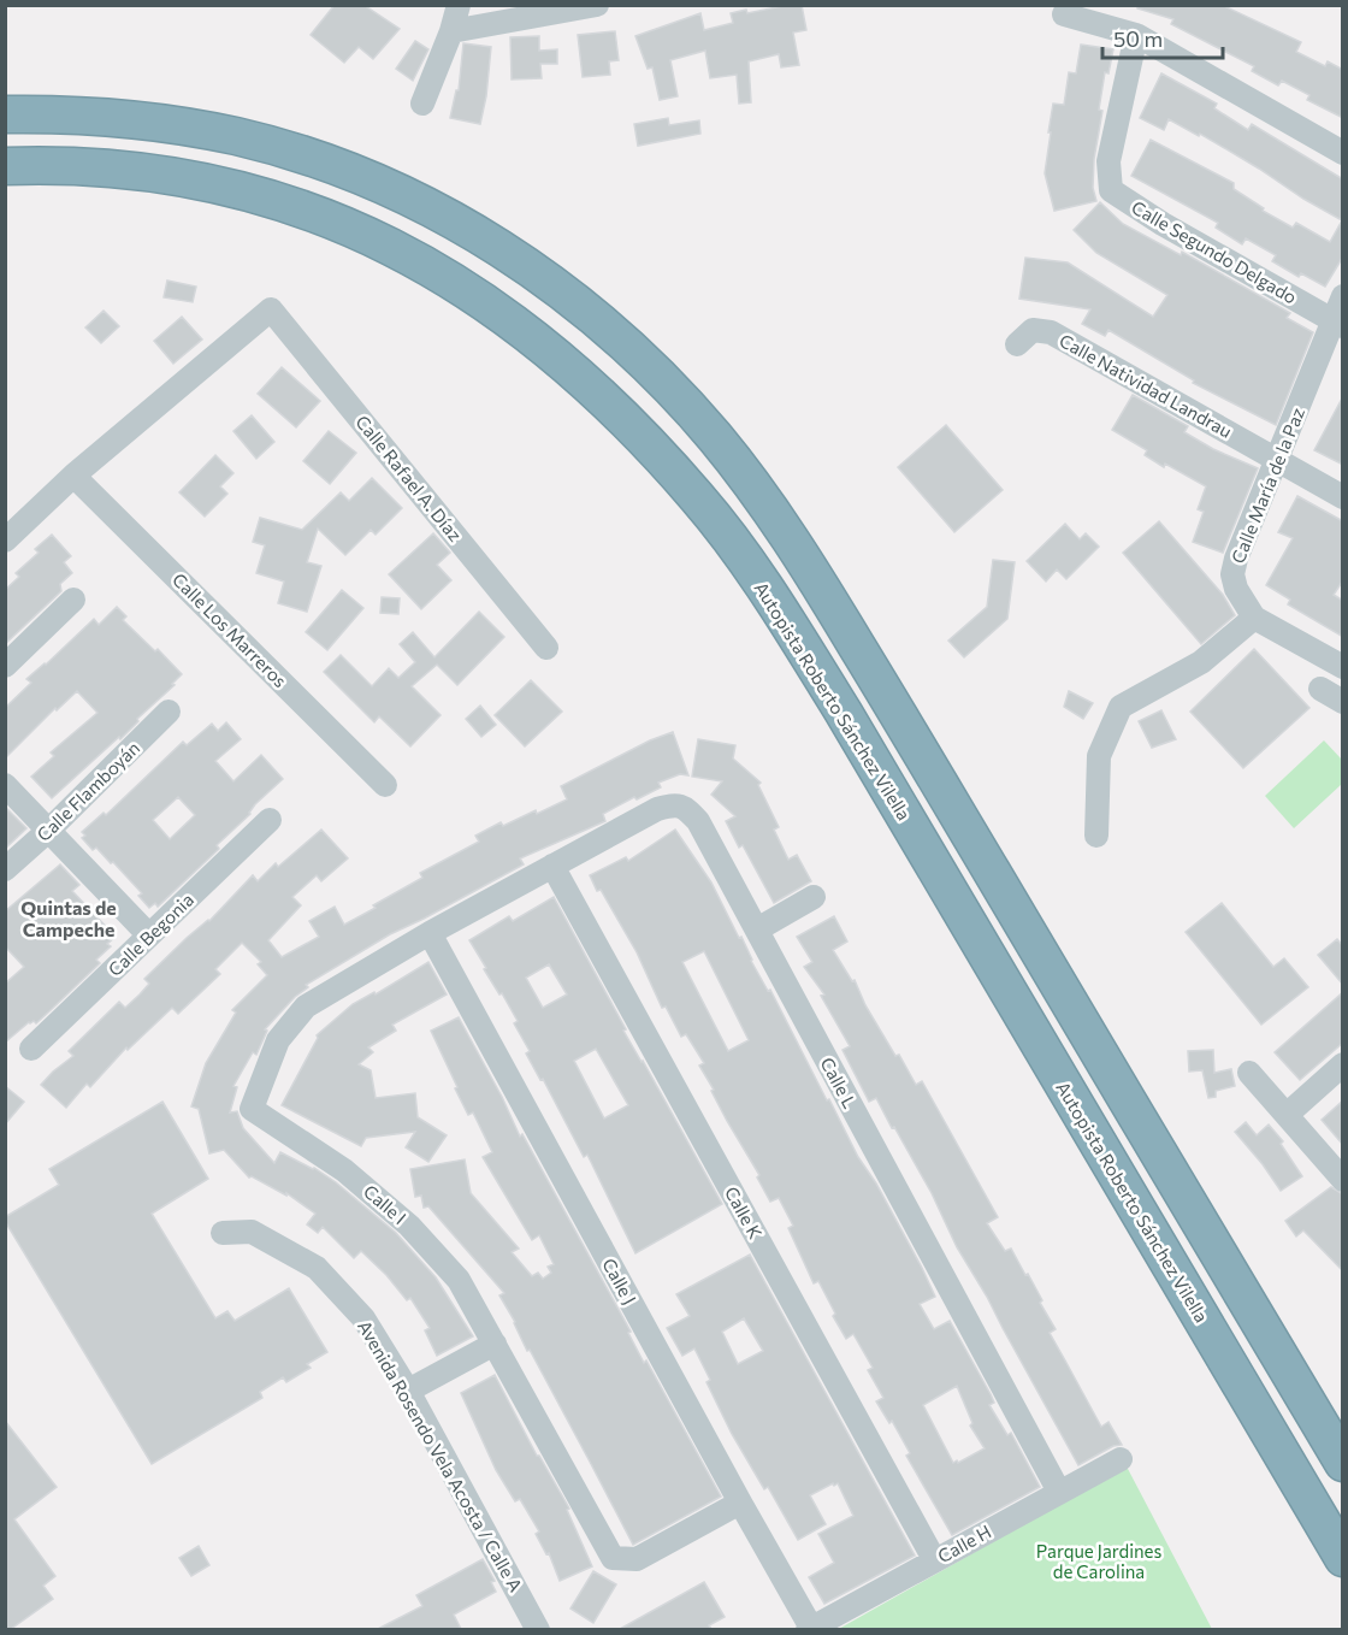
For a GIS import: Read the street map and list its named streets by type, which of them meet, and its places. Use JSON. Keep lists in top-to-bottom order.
{
  "streets": {
    "highway": ["Autopista Roberto Sánchez Vilella"],
    "street": [
      "Calle Segundo Delgado",
      "Calle Natividad Landrau",
      "Calle Rafael A. Díaz",
      "Calle María de la Paz",
      "Calle Los Marreros",
      "Calle Flamboyán",
      "Calle Begonia",
      "Calle L",
      "Calle I",
      "Calle K",
      "Calle J",
      "Avenida Rosendo Vela Acosta / Calle A",
      "Calle H"
    ]
  },
  "crossings": [
    ["Calle Segundo Delgado", "Calle María de la Paz"],
    ["Calle Natividad Landrau", "Calle María de la Paz"],
    ["Calle Rafael A. Díaz", "Calle Los Marreros"],
    ["Calle L", "Calle I"],
    ["Calle L", "Calle K"],
    ["Calle L", "Calle H"],
    ["Calle I", "Calle K"],
    ["Calle I", "Calle J"],
    ["Calle K", "Calle H"],
    ["Calle J", "Calle H"]
  ],
  "districts": ["Quintas de Campeche"],
  "parks": ["Parque Jardines de Carolina"],
  "scale_bar": "50 m"
}
